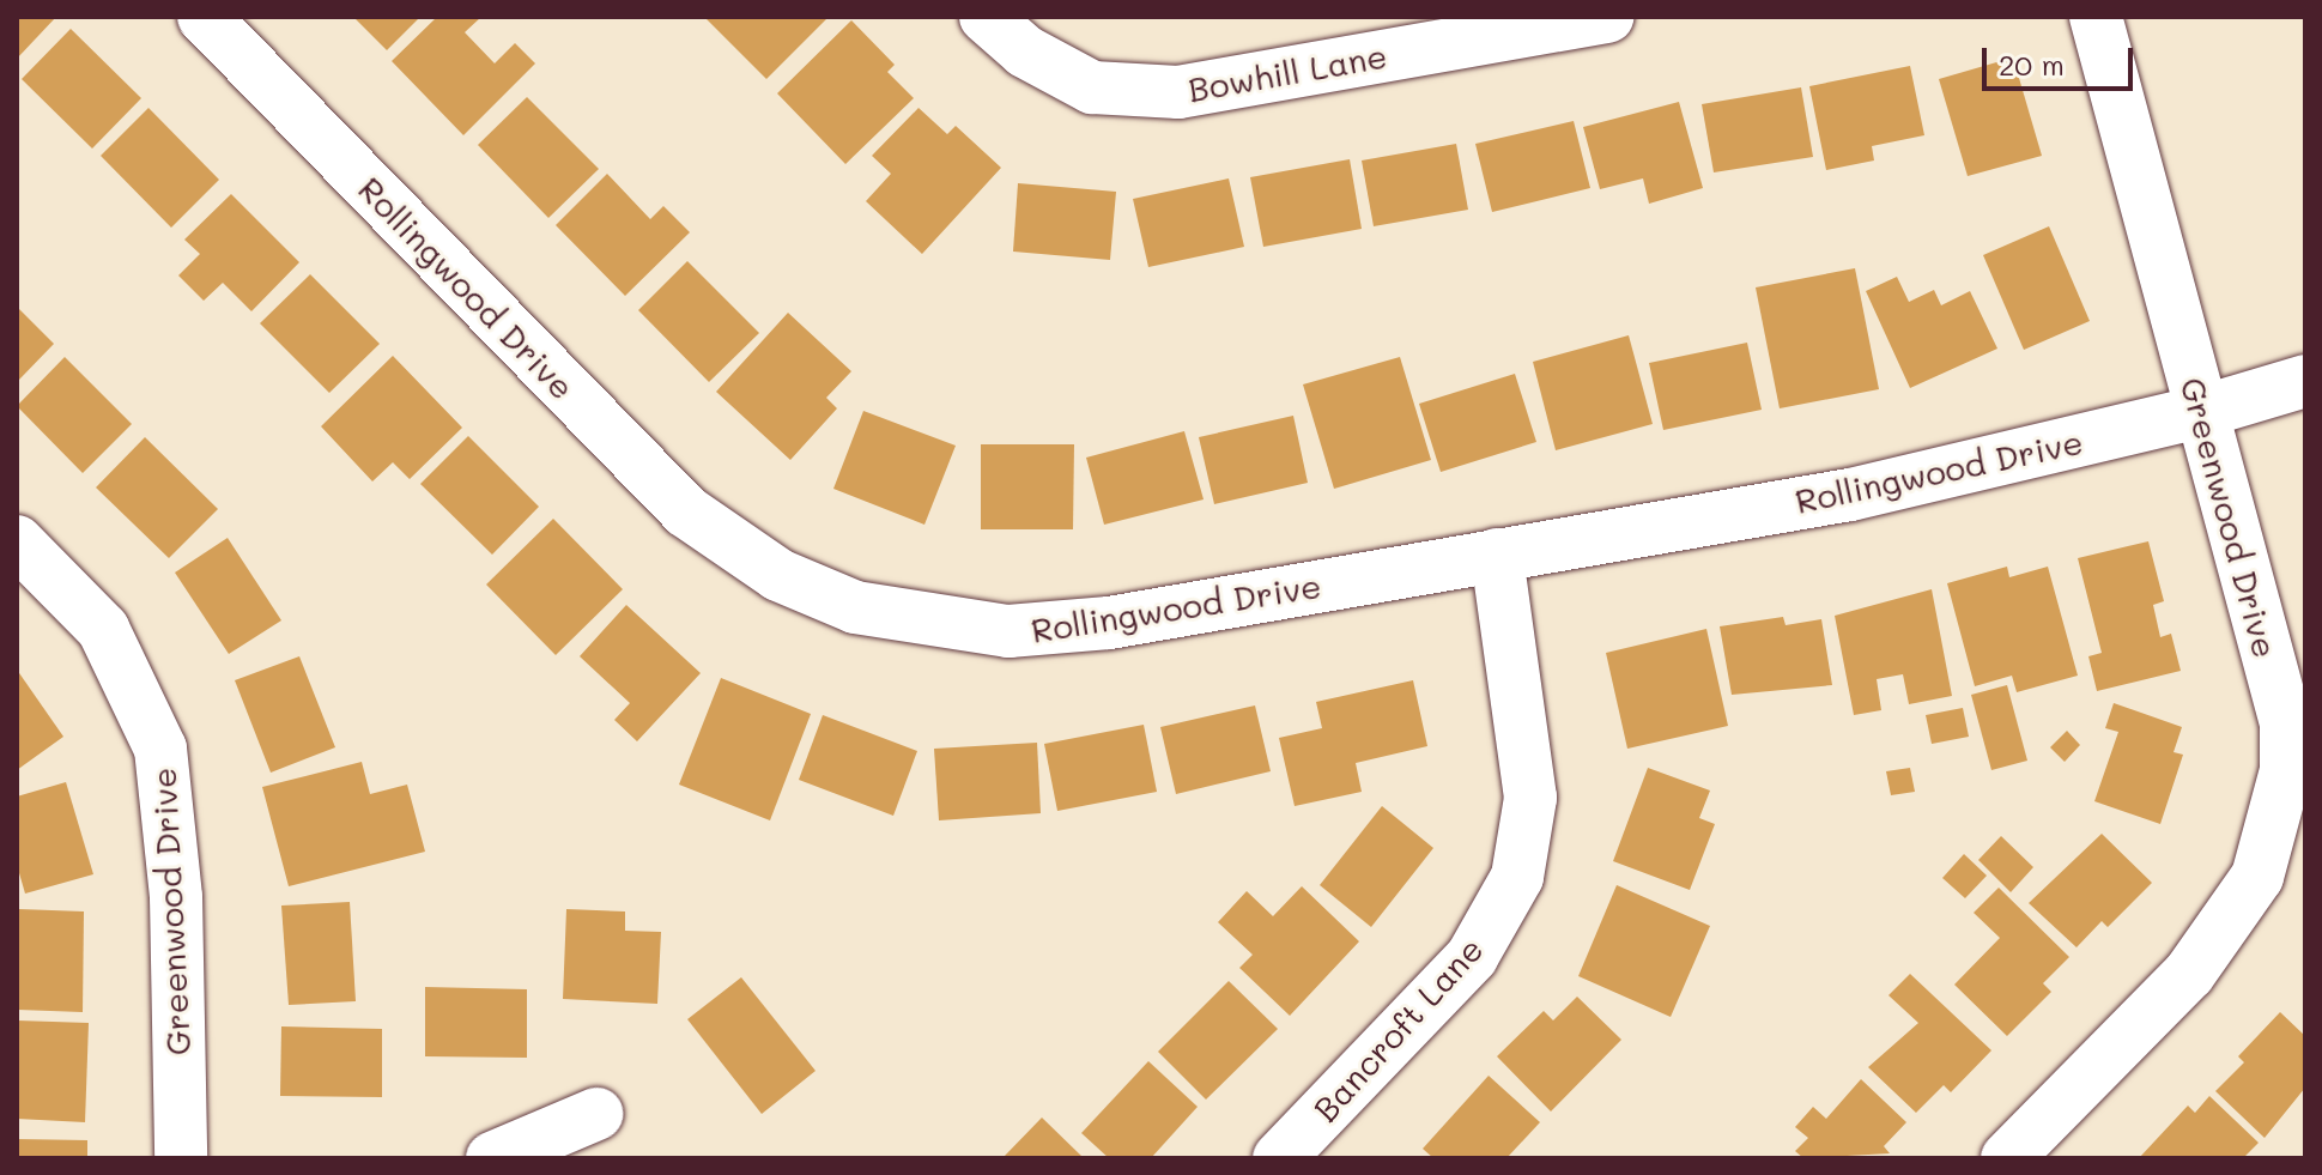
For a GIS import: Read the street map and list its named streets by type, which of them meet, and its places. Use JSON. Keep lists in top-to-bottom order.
{
  "streets": {
    "street": [
      "Bowhill Lane",
      "Rollingwood Drive",
      "Greenwood Drive",
      "Bancroft Lane"
    ]
  },
  "crossings": [
    ["Rollingwood Drive", "Greenwood Drive"],
    ["Rollingwood Drive", "Bancroft Lane"]
  ],
  "scale_bar": "20 m"
}
